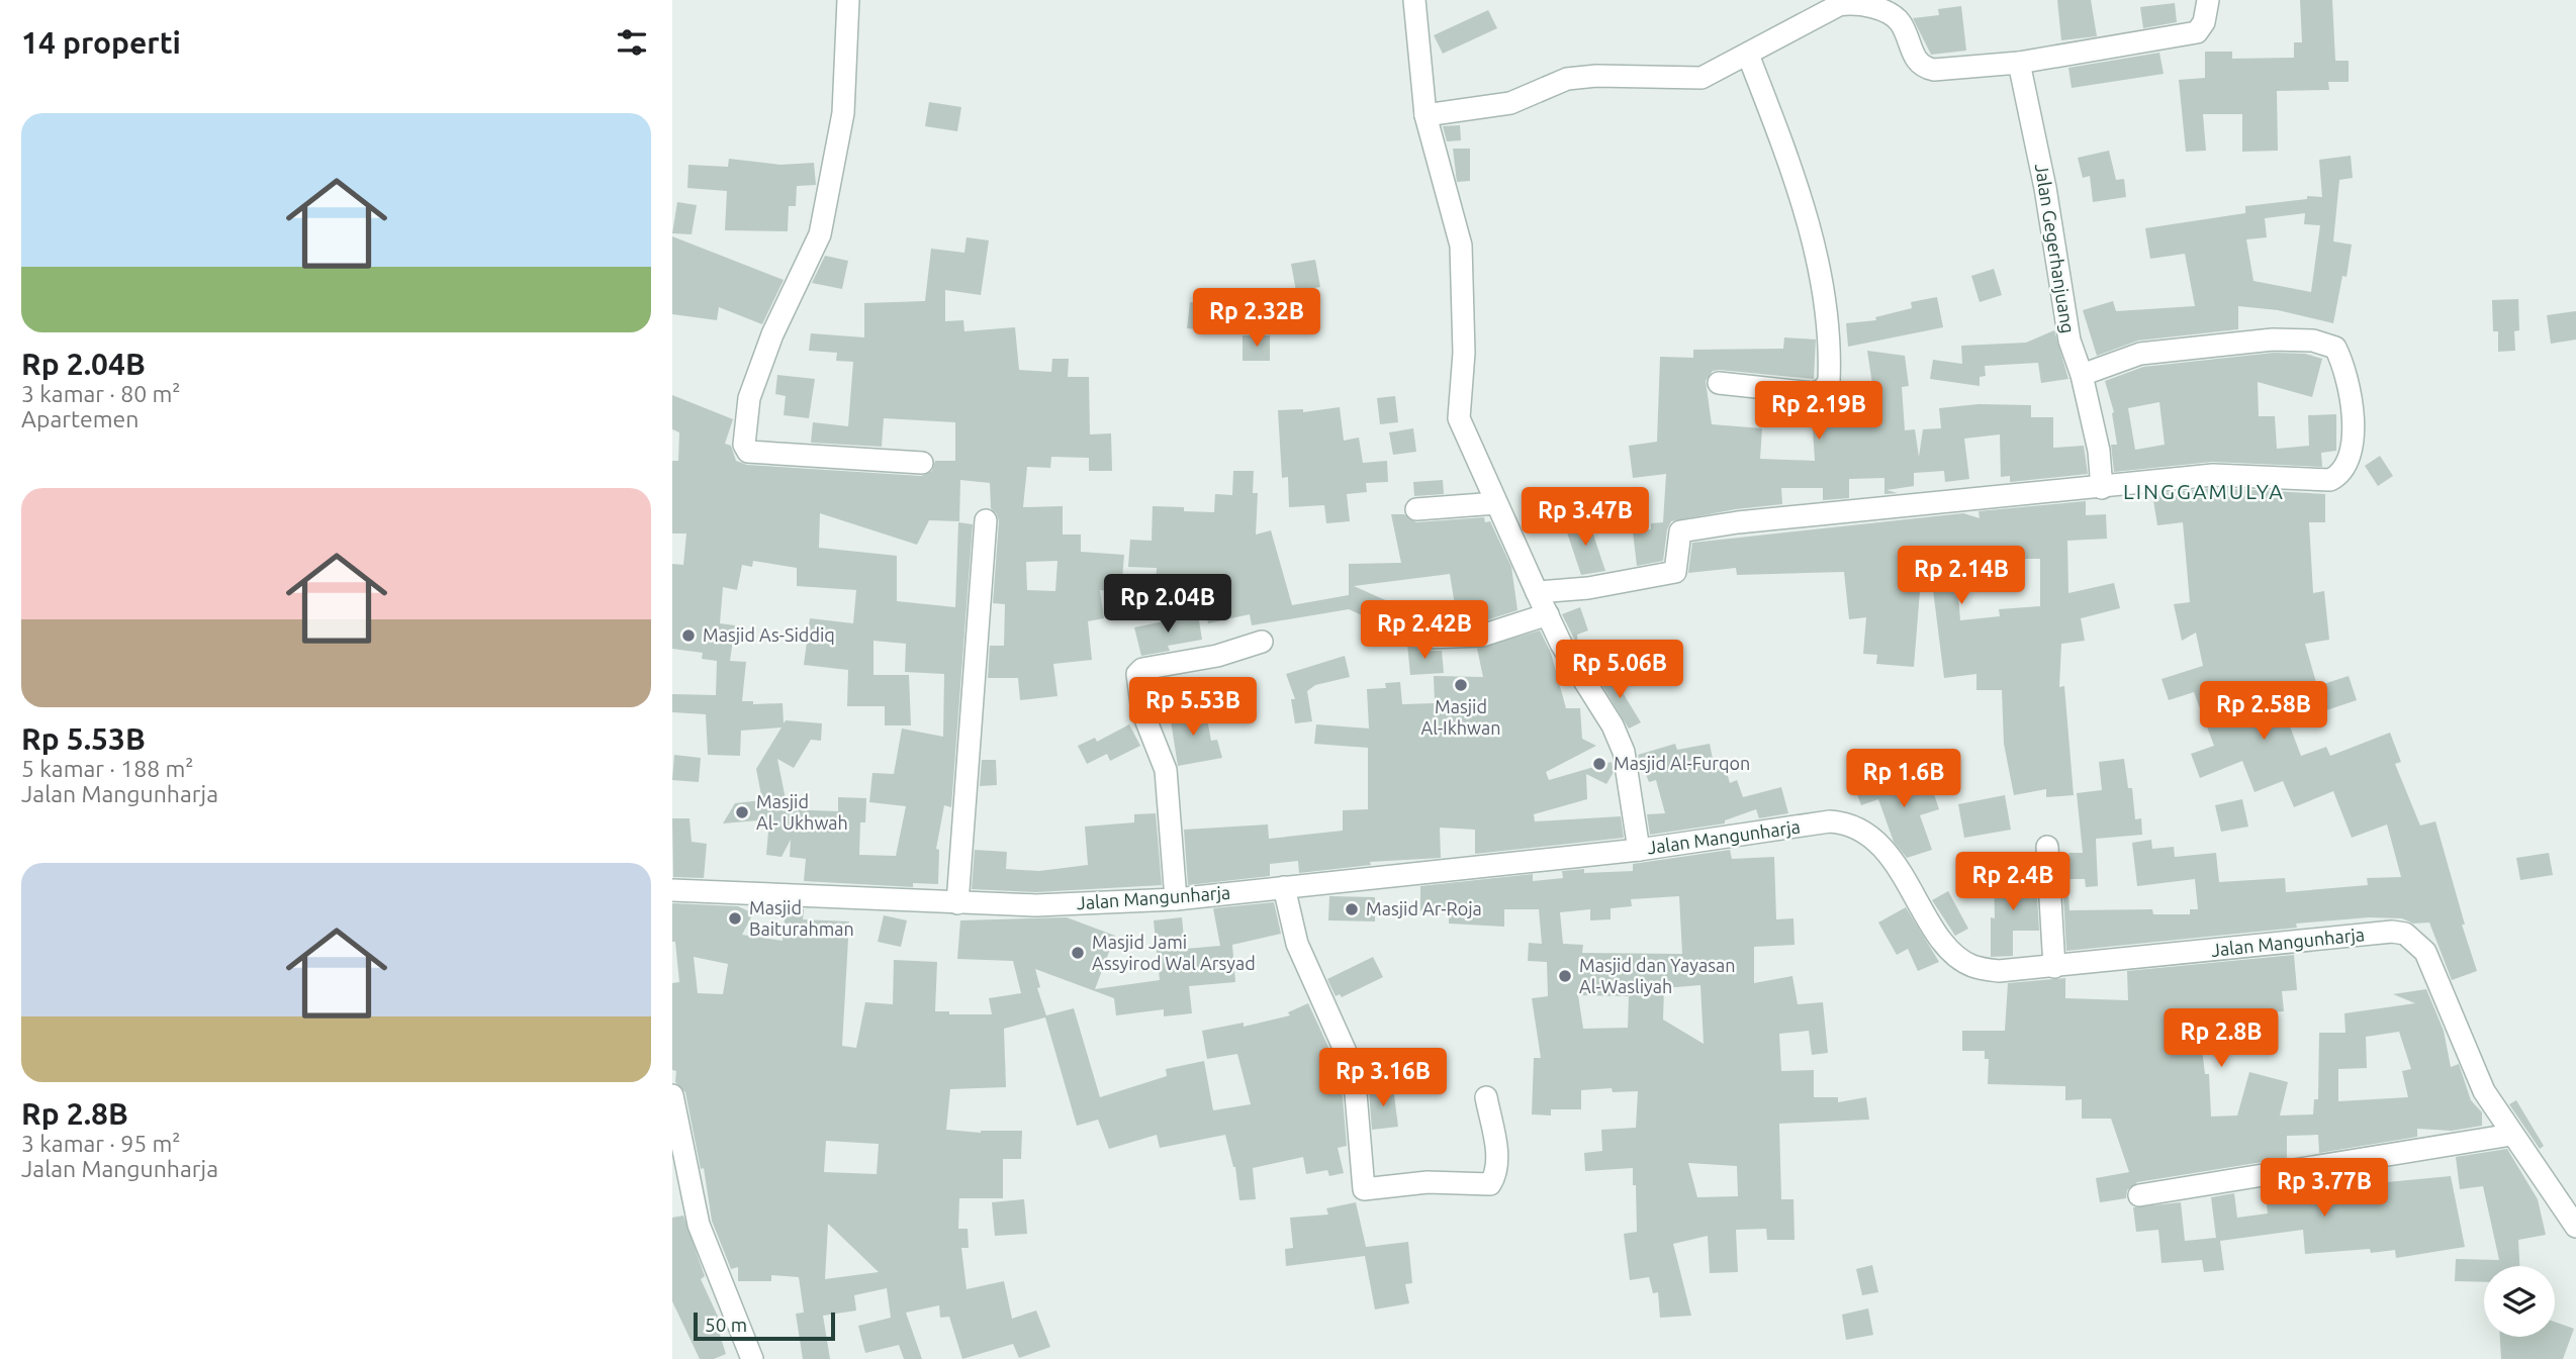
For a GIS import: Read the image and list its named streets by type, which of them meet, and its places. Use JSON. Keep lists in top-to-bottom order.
{
  "streets": {
    "street": ["Jalan Gegerhanjuang", "Jalan Mangunharja"]
  },
  "districts": ["LINGGAMULYA"],
  "places": [
    "Masjid As-Siddiq",
    "Masjid Al-Ikhwan",
    "Masjid Al-Furqon",
    "Masjid Al- Ukhwah",
    "Masjid Ar-Roja",
    "Masjid Baiturahman",
    "Masjid Jami Assyirod Wal Arsyad",
    "Masjid dan Yayasan Al-Wasliyah"
  ],
  "scale_bar": "50 m",
  "page": {
    "heading": "14 properti",
    "list": [
      {
        "name": "Rp 2.04B",
        "note": "3 kamar · 80 m² · Apartemen"
      },
      {
        "name": "Rp 5.53B",
        "note": "5 kamar · 188 m² · Jalan Mangunharja"
      },
      {
        "name": "Rp 2.8B",
        "note": "3 kamar · 95 m² · Jalan Mangunharja"
      }
    ],
    "price": [
      "Rp 2.32B",
      "Rp 2.19B",
      "Rp 3.47B",
      "Rp 2.14B",
      "Rp 2.04B",
      "Rp 2.42B",
      "Rp 5.06B",
      "Rp 5.53B",
      "Rp 2.58B",
      "Rp 1.6B",
      "Rp 2.4B",
      "Rp 2.8B",
      "Rp 3.16B",
      "Rp 3.77B"
    ],
    "scale": "50 m"
  }
}
